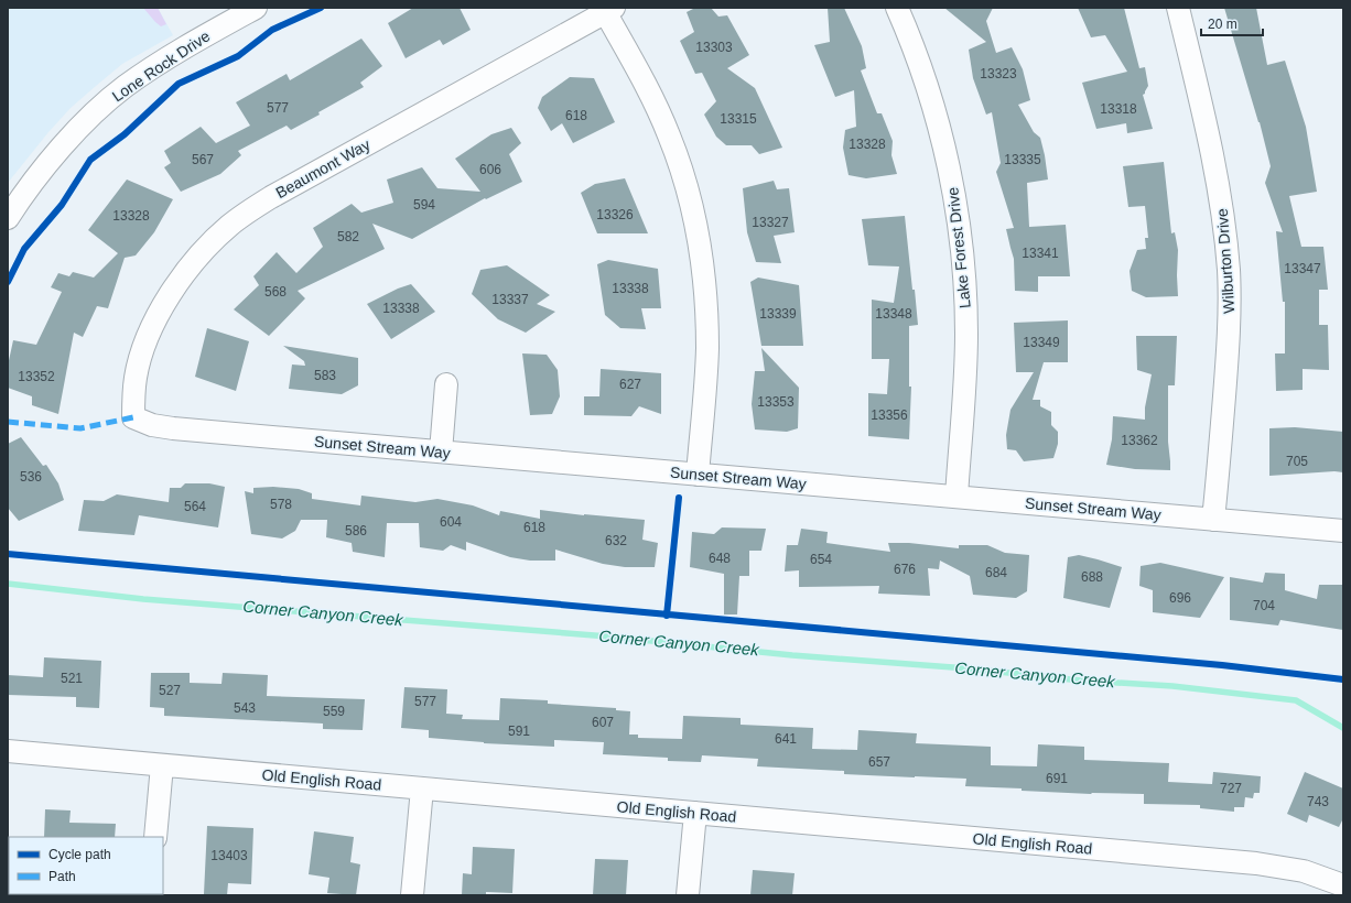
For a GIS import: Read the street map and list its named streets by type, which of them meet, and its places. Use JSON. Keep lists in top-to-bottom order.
{
  "streets": {
    "street": [
      "Lone Rock Drive",
      "Beaumont Way",
      "Lake Forest Drive",
      "Wilburton Drive",
      "Sunset Stream Way",
      "Old English Road"
    ]
  },
  "crossings": [
    ["Beaumont Way", "Sunset Stream Way"],
    ["Lake Forest Drive", "Sunset Stream Way"],
    ["Wilburton Drive", "Sunset Stream Way"]
  ],
  "water": ["Corner Canyon Creek"],
  "house_numbers": [
    "13303",
    "13323",
    "577",
    "13318",
    "618",
    "13315",
    "13328",
    "567",
    "13335",
    "606",
    "594",
    "13326",
    "13328",
    "13327",
    "582",
    "13341",
    "13347",
    "13338",
    "568",
    "13337",
    "13338",
    "13339",
    "13348",
    "13349",
    "583",
    "13352",
    "627",
    "13353",
    "13356",
    "13362",
    "705",
    "536",
    "578",
    "564",
    "604",
    "618",
    "586",
    "632",
    "648",
    "654",
    "676",
    "684",
    "688",
    "696",
    "704",
    "521",
    "527",
    "577",
    "543",
    "559",
    "607",
    "591",
    "641",
    "657",
    "691",
    "727",
    "743",
    "13403"
  ],
  "legend": ["Cycle path", "Path"],
  "scale_bar": "20 m"
}
